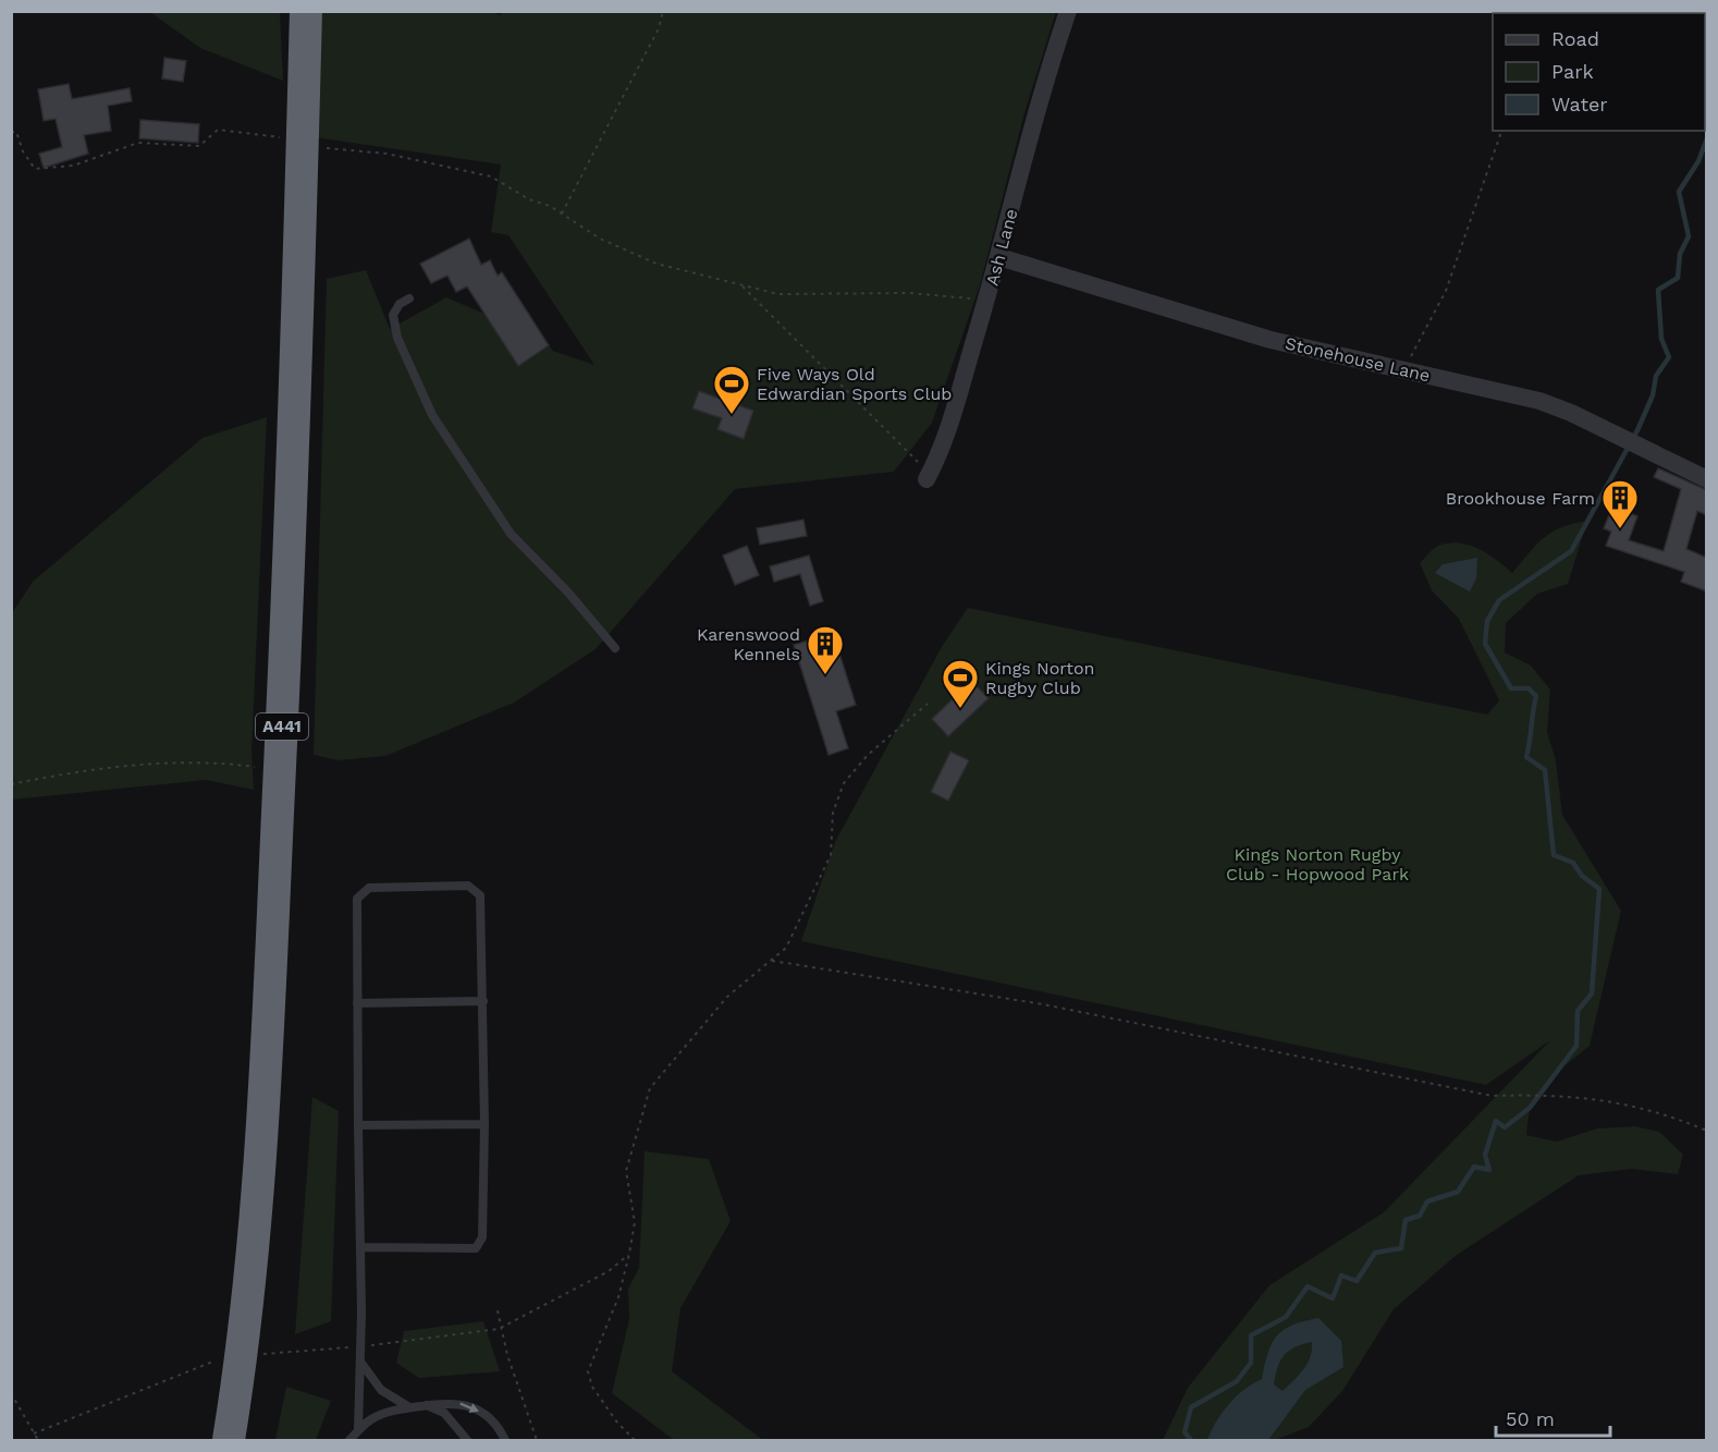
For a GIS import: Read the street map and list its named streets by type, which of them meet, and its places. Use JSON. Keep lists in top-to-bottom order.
{
  "streets": {
    "highway": ["A441"],
    "street": ["Ash Lane", "Stonehouse Lane"]
  },
  "crossings": [
    ["Ash Lane", "Stonehouse Lane"]
  ],
  "parks": ["Kings Norton Rugby Club - Hopwood Park"],
  "places": {
    "sports": ["Five Ways Old Edwardian Sports Club", "Kings Norton Rugby Club"],
    "building": ["Brookhouse Farm", "Karenswood Kennels"]
  },
  "legend": ["Road", "Park", "Water"],
  "scale_bar": "50 m"
}
